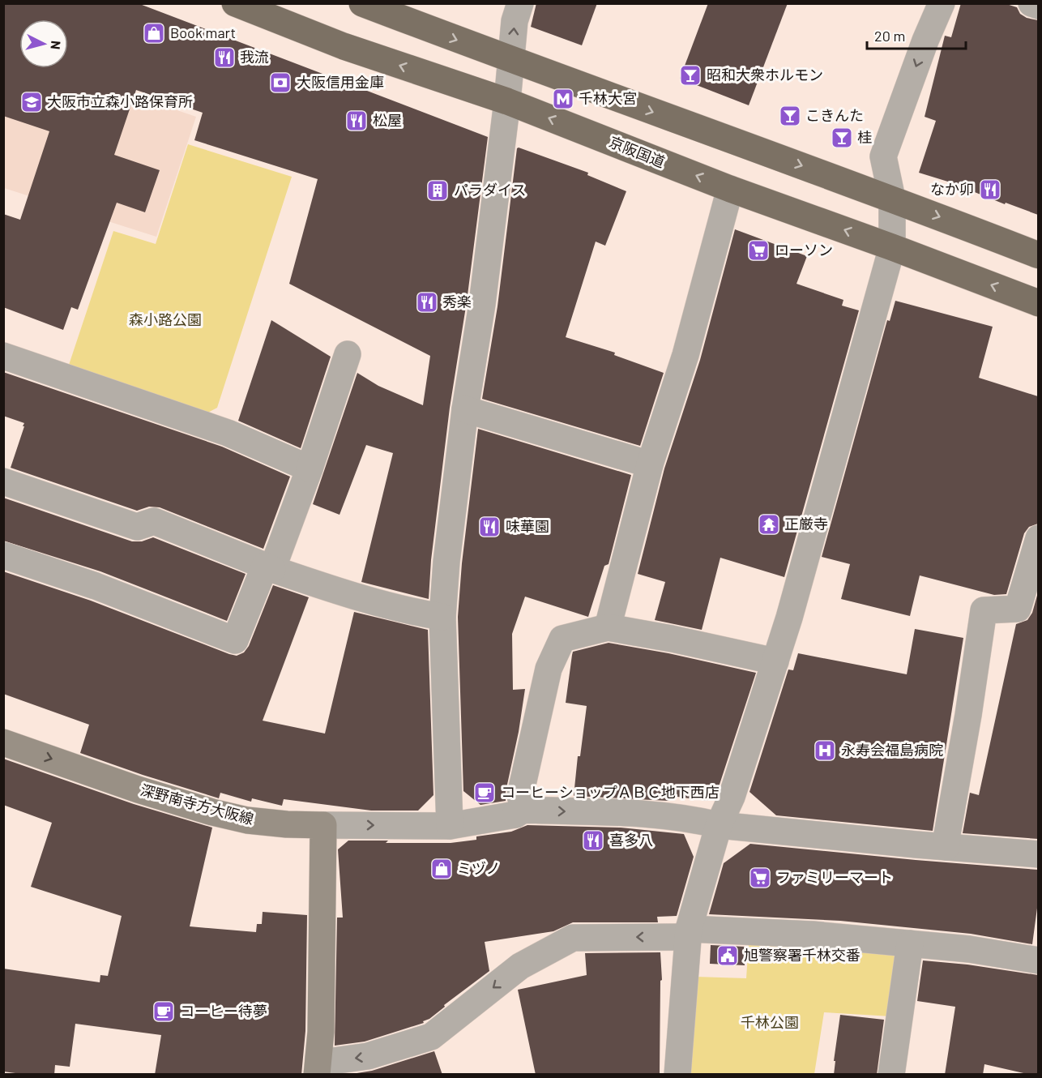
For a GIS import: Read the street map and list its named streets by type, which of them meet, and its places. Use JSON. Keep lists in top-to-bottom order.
{
  "streets": {
    "highway": ["京阪国道"],
    "main road": ["深野南寺方大阪線"]
  },
  "one_way": ["深野南寺方大阪線"],
  "parks": ["森小路公園", "千林公園"],
  "places": {
    "shop": ["Book mart", "ミヅノ"],
    "restaurant": [
      "我流",
      "松屋",
      "なか卯",
      "秀楽",
      "味華園",
      "喜多八"
    ],
    "bar": ["昭和大衆ホルモン", "こきんた", "桂"],
    "bank": ["大阪信用金庫"],
    "metro station": ["千林大宮"],
    "school or university": ["大阪市立森小路保育所"],
    "building": ["パラダイス"],
    "supermarket": ["ローソン", "ファミリーマート"],
    "temple": ["正厳寺"],
    "hospital": ["永寿会福島病院"],
    "cafe": ["コーヒーショップＡＢＣ地下西店", "コーヒー待夢"],
    "public building": ["旭警察署千林交番"]
  },
  "scale_bar": "20 m",
  "north": "right"
}
